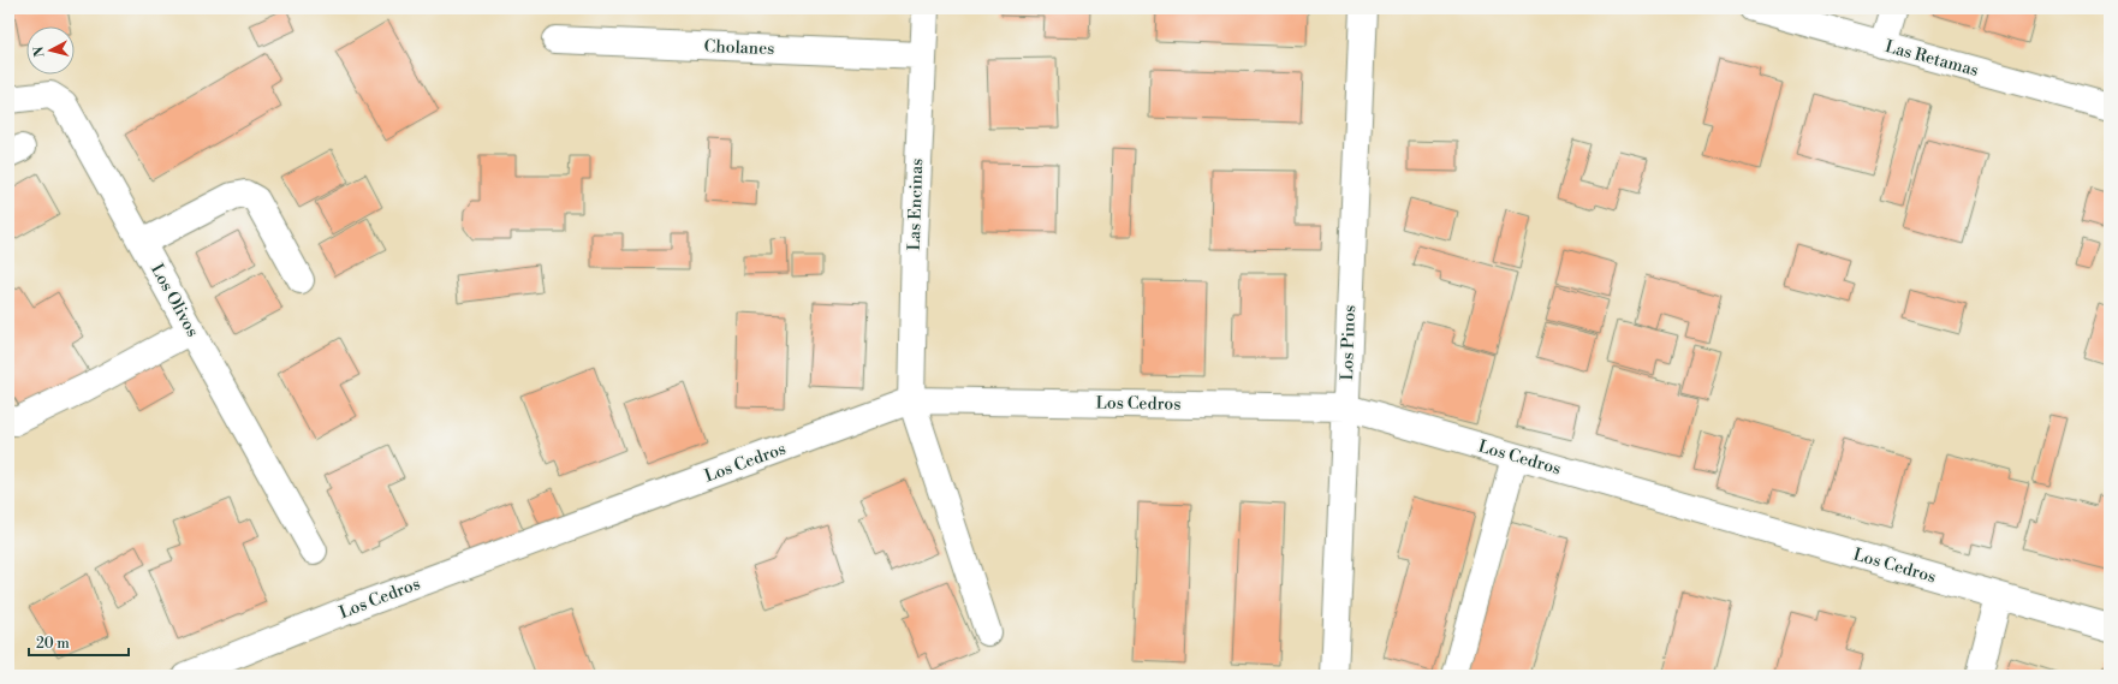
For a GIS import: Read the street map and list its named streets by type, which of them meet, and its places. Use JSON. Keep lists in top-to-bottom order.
{
  "streets": {
    "street": [
      "Cholanes",
      "Las Retamas",
      "Las Encinas",
      "Los Olivos",
      "Los Pinos",
      "Los Cedros"
    ]
  },
  "crossings": [
    ["Cholanes", "Las Encinas"],
    ["Las Encinas", "Los Cedros"],
    ["Los Pinos", "Los Cedros"]
  ],
  "scale_bar": "20 m",
  "north": "left"
}
